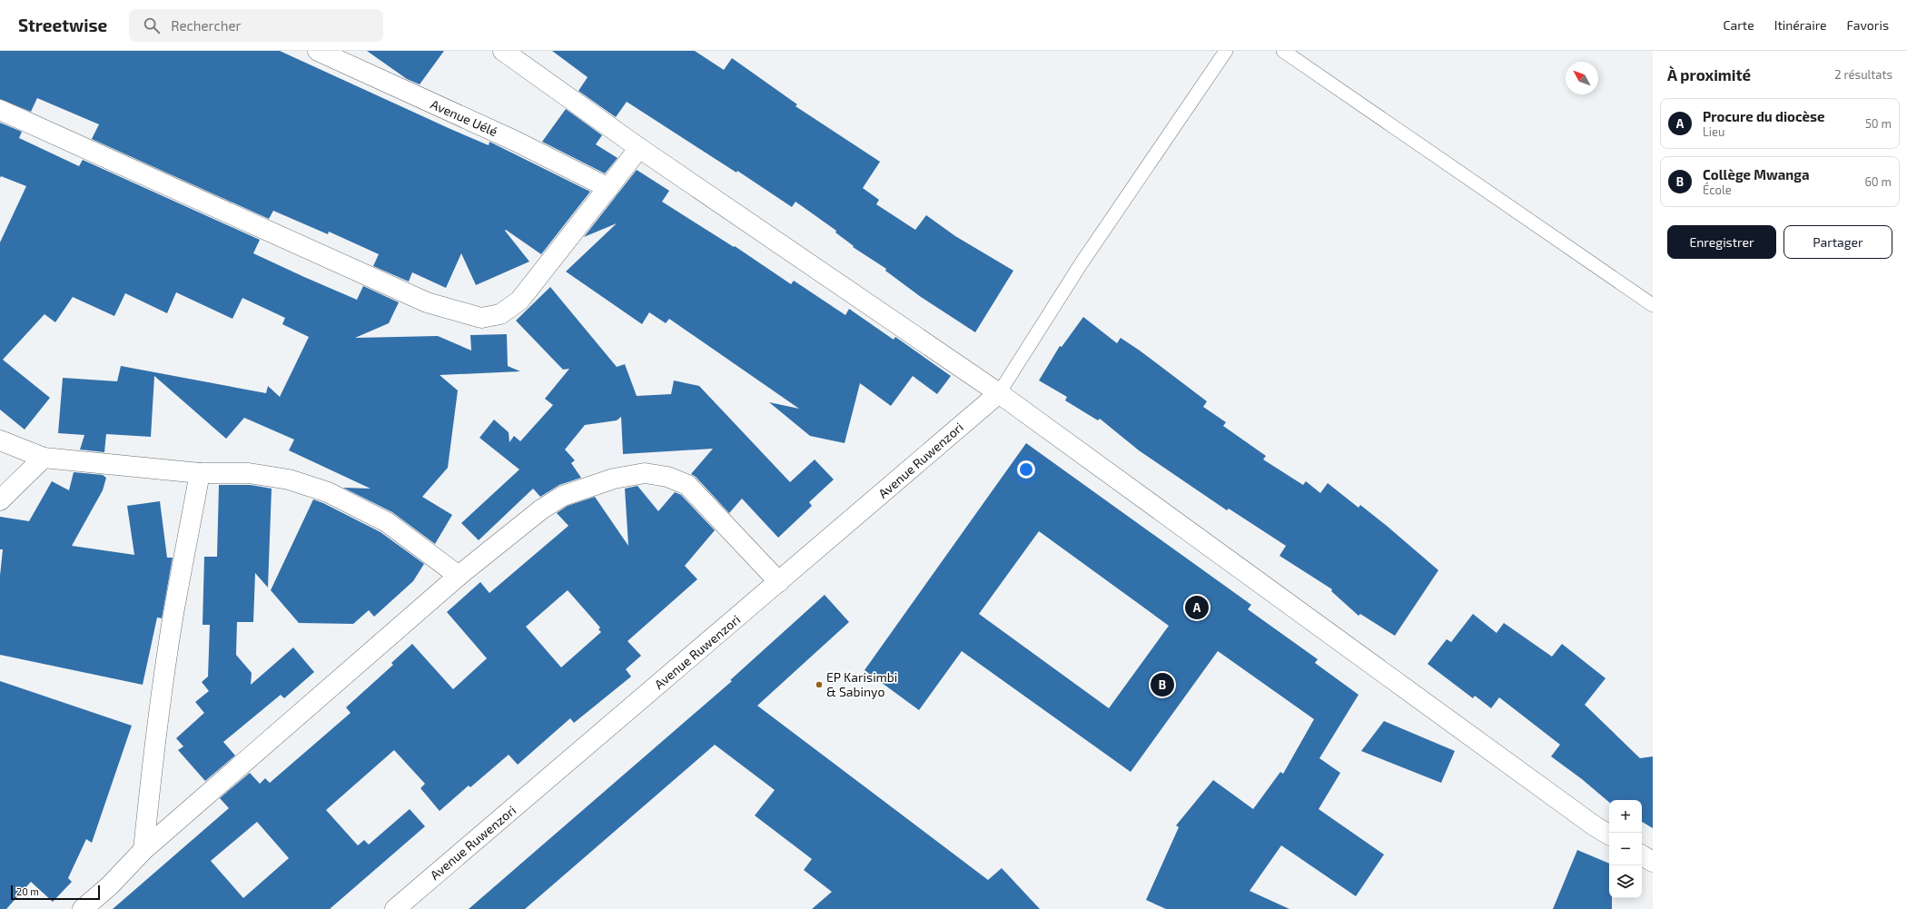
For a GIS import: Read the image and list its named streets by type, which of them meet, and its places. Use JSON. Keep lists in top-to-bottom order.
{
  "streets": {
    "street": ["Avenue Uélé", "Avenue Ruwenzori"]
  },
  "places": ["EP Karisimbi & Sabinyo"],
  "scale_bar": "20 m",
  "north": "top left",
  "page": {
    "header": "Streetwise",
    "search": "Rechercher",
    "nav": ["Carte", "Itinéraire", "Favoris"],
    "heading": ["À proximité", "2 résultats"],
    "list": [
      {
        "mark": "A",
        "name": "Procure du diocèse",
        "note": "Lieu",
        "value": "50 m"
      },
      {
        "mark": "B",
        "name": "Collège Mwanga",
        "note": "École",
        "value": "60 m"
      }
    ],
    "buttons": ["Enregistrer", "Partager"],
    "pins": ["A", "B"],
    "map_buttons": ["+", "−"],
    "scale": "20 m"
  }
}
